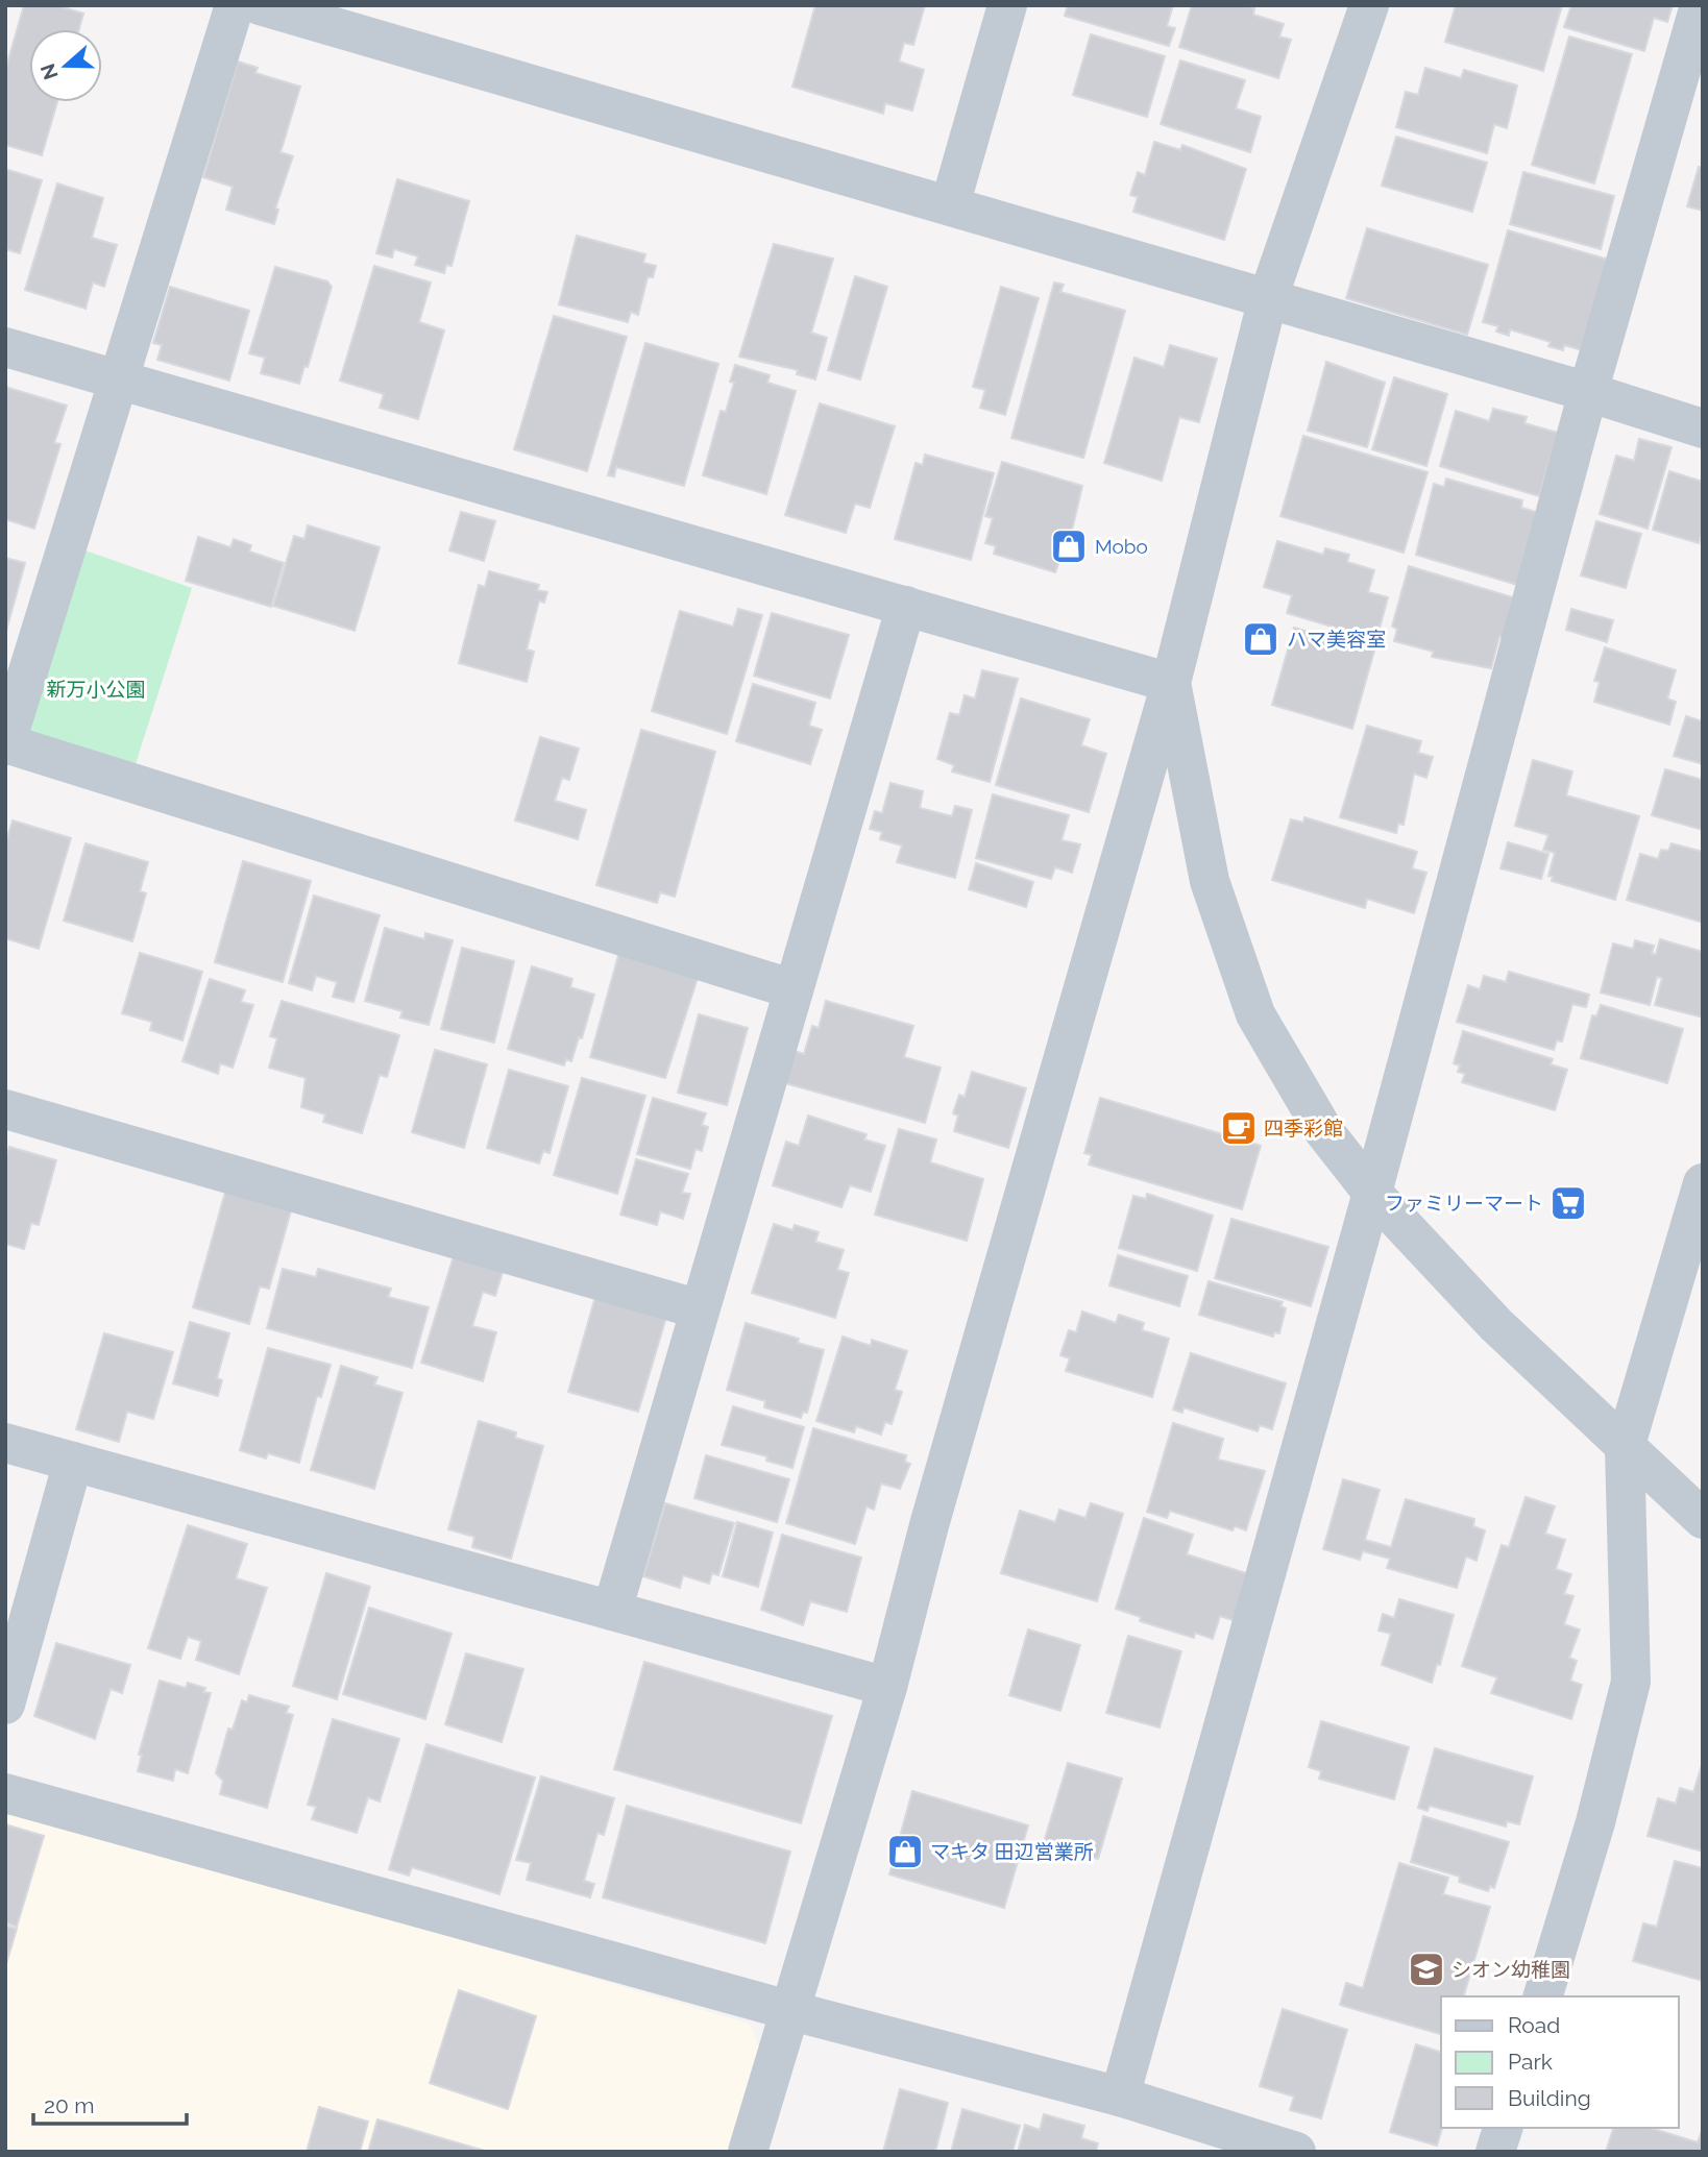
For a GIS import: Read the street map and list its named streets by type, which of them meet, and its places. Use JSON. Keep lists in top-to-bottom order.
{
  "parks": ["新万小公園"],
  "places": {
    "shop": ["Mobo", "ハマ美容室", "マキタ 田辺営業所"],
    "cafe": ["四季彩館"],
    "supermarket": ["ファミリーマート"],
    "school or university": ["シオン幼稚園"]
  },
  "legend": ["Road", "Park", "Building"],
  "scale_bar": "20 m",
  "north": "left"
}
